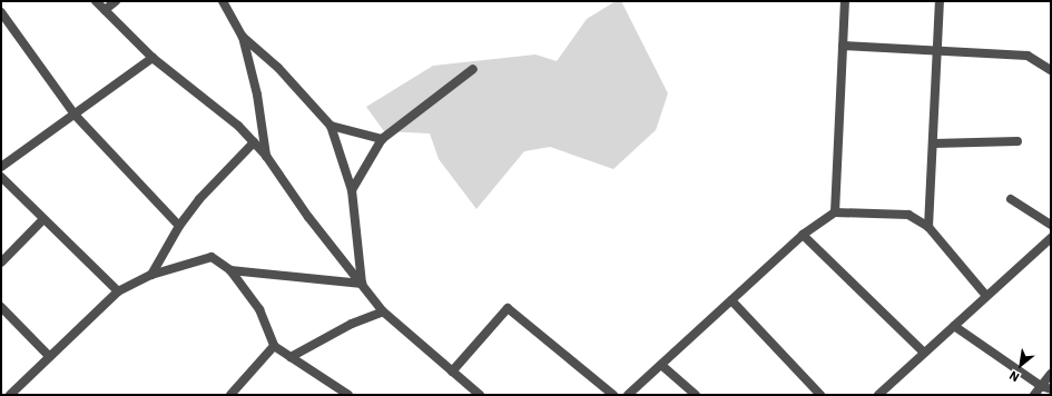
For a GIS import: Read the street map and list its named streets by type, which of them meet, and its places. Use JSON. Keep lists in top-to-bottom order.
{
  "north": "bottom left"
}
